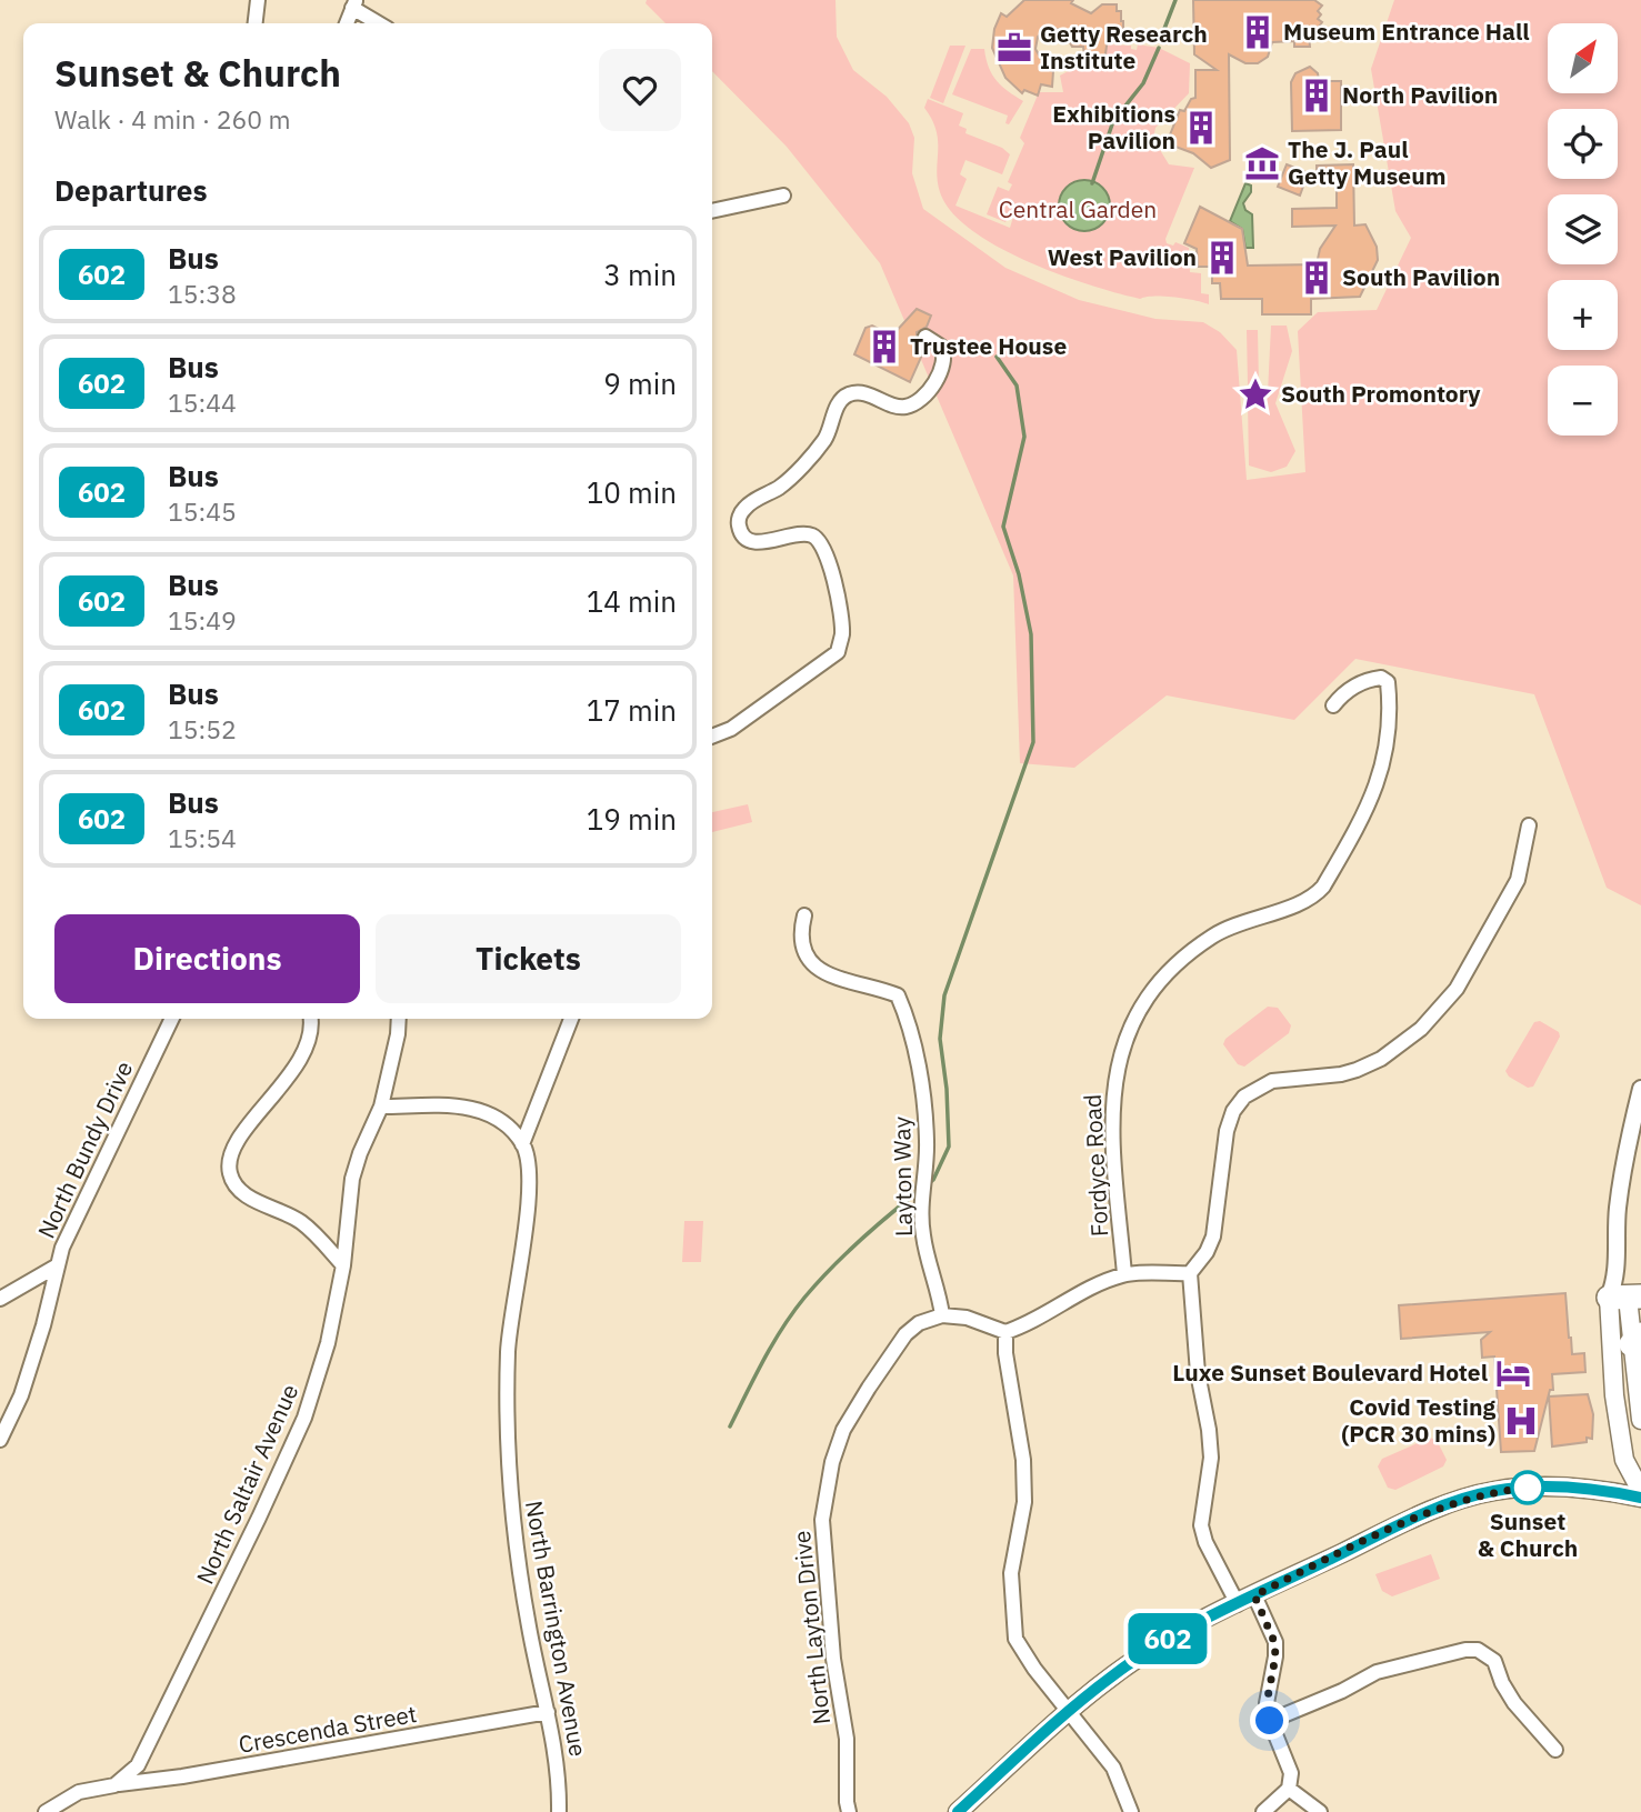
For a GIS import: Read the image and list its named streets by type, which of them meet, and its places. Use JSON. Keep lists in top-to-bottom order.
{
  "streets": {
    "street": [
      "North Bundy Drive",
      "Fordyce Road",
      "Layton Way",
      "North Saltair Avenue",
      "North Layton Drive",
      "North Barrington Avenue",
      "Crescenda Street"
    ]
  },
  "crossings": [
    ["Layton Way", "North Layton Drive"],
    ["North Saltair Avenue", "Crescenda Street"],
    ["North Barrington Avenue", "Crescenda Street"]
  ],
  "parks": ["Central Garden"],
  "places": {
    "building": [
      "Museum Entrance Hall",
      "North Pavilion",
      "Exhibitions Pavilion",
      "West Pavilion",
      "South Pavilion",
      "Trustee House"
    ],
    "office": ["Getty Research Institute"],
    "museum": ["The J. Paul Getty Museum"],
    "place": ["South Promontory"],
    "hotel": ["Luxe Sunset Boulevard Hotel"],
    "hospital": ["Covid Testing (PCR 30 mins)"],
    "other": ["Sunset & Church"]
  },
  "lines": ["bus line 602"],
  "north": "top right",
  "page": {
    "on_map": "602",
    "map_buttons": ["+", "−"],
    "heading": [
      ["Sunset & Church", "Walk · 4 min · 260 m"],
      "Departures"
    ],
    "list": [
      {
        "mark": "602",
        "name": "Bus",
        "note": "15:38",
        "value": "3 min"
      },
      {
        "mark": "602",
        "name": "Bus",
        "note": "15:44",
        "value": "9 min"
      },
      {
        "mark": "602",
        "name": "Bus",
        "note": "15:45",
        "value": "10 min"
      },
      {
        "mark": "602",
        "name": "Bus",
        "note": "15:49",
        "value": "14 min"
      },
      {
        "mark": "602",
        "name": "Bus",
        "note": "15:52",
        "value": "17 min"
      },
      {
        "mark": "602",
        "name": "Bus",
        "note": "15:54",
        "value": "19 min"
      }
    ],
    "buttons": ["Directions", "Tickets"]
  }
}
